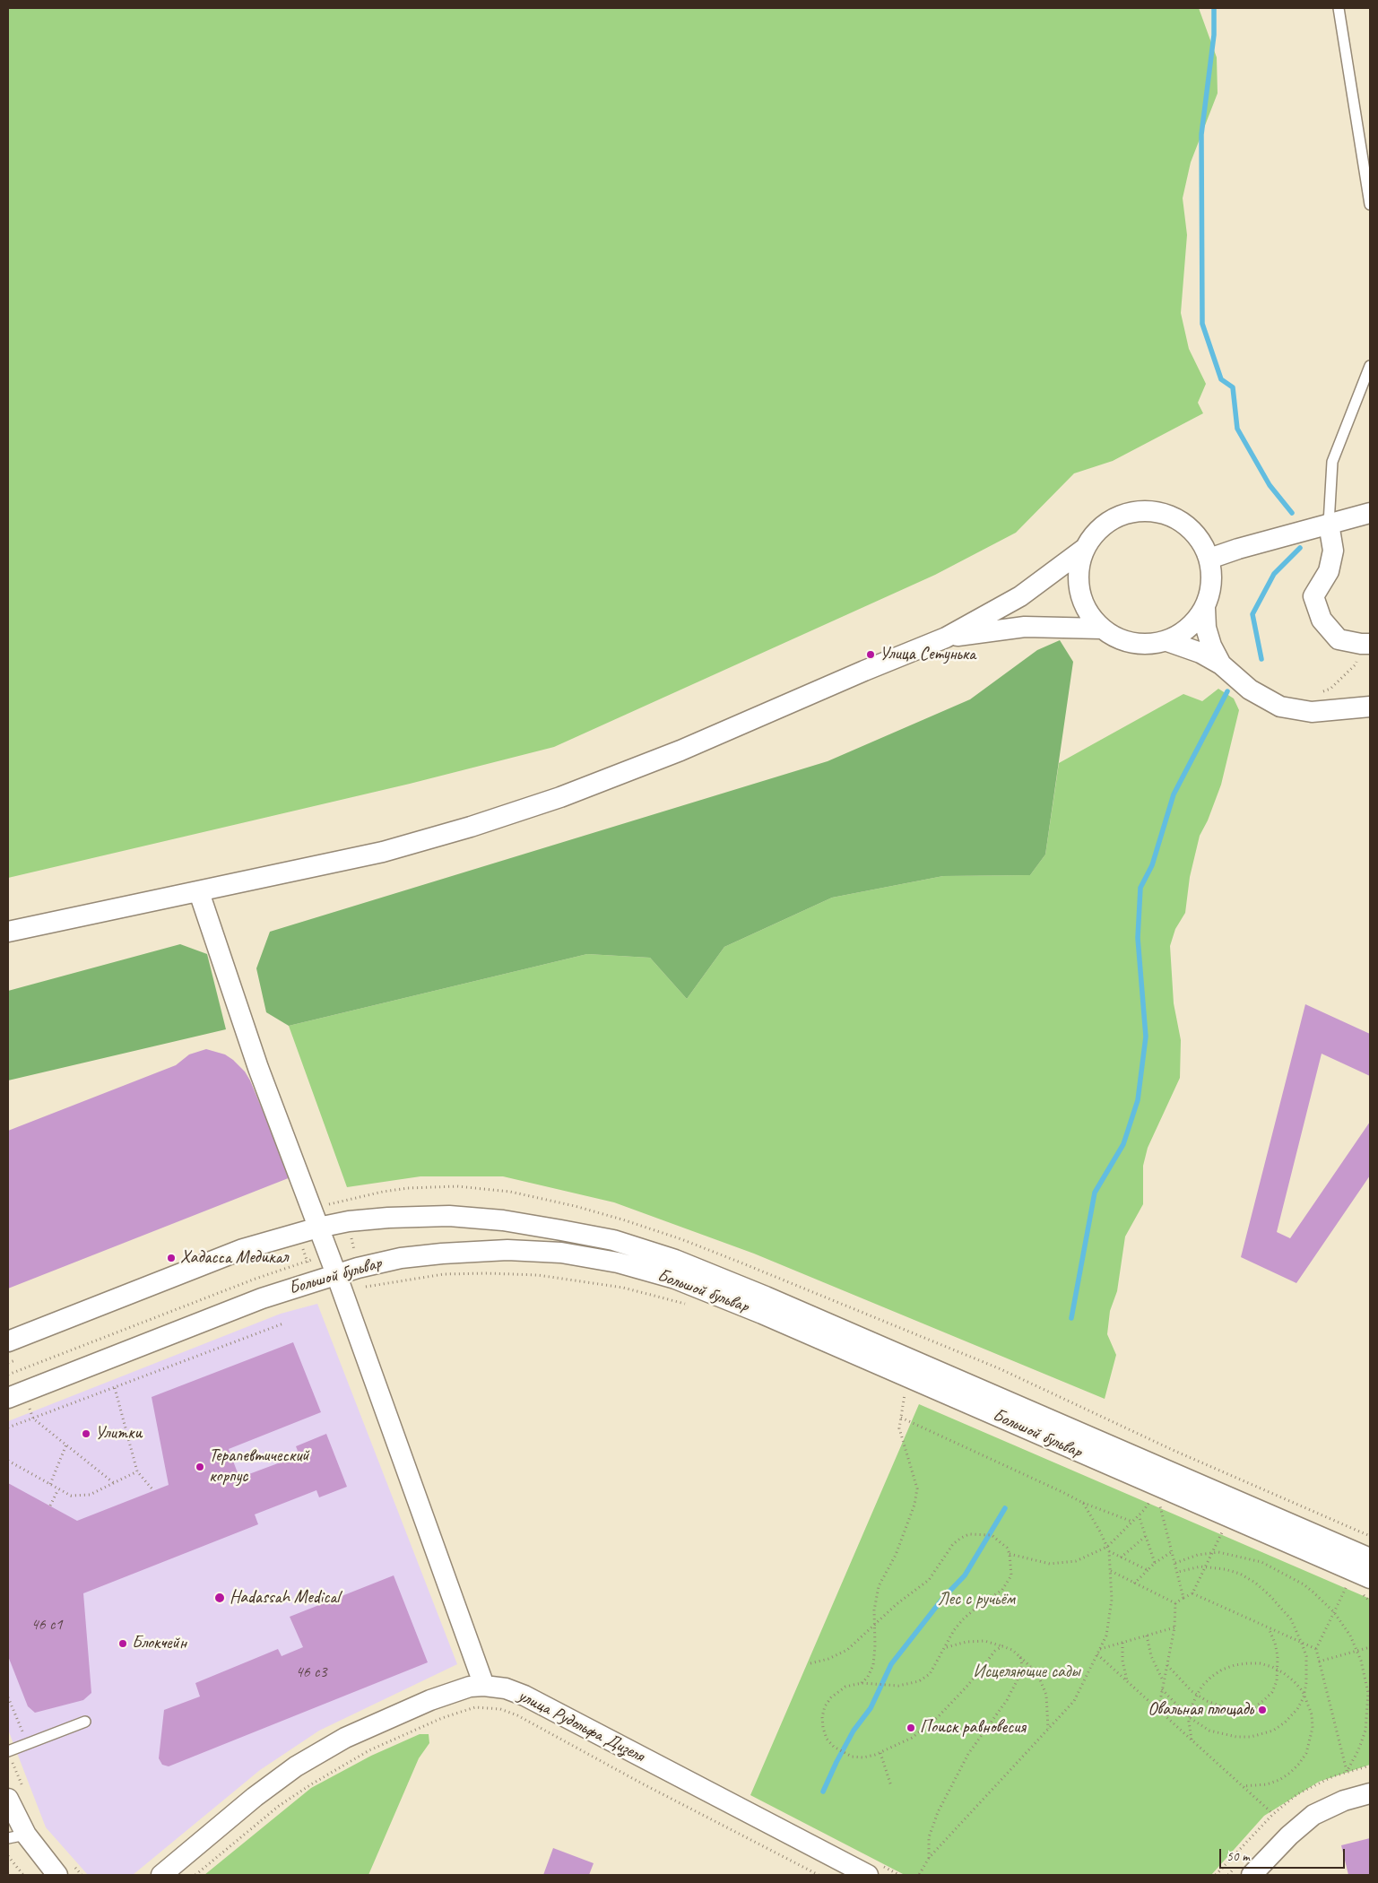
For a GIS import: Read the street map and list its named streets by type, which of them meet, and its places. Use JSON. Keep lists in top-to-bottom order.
{
  "streets": {
    "street": ["Большой бульвар", "улица Рудольфа Дизеля"]
  },
  "parks": ["Лес с ручьём", "Исцеляющие сады"],
  "places": [
    "Улица Сетунька",
    "Хадасса Медикал",
    "Улитки",
    "Терапевтический корпус",
    "Hadassah Medical",
    "Блокчейн",
    "Овальная площадь",
    "Поиск равновесия"
  ],
  "house_numbers": ["46 с1", "46 с3"],
  "scale_bar": "50 m"
}
